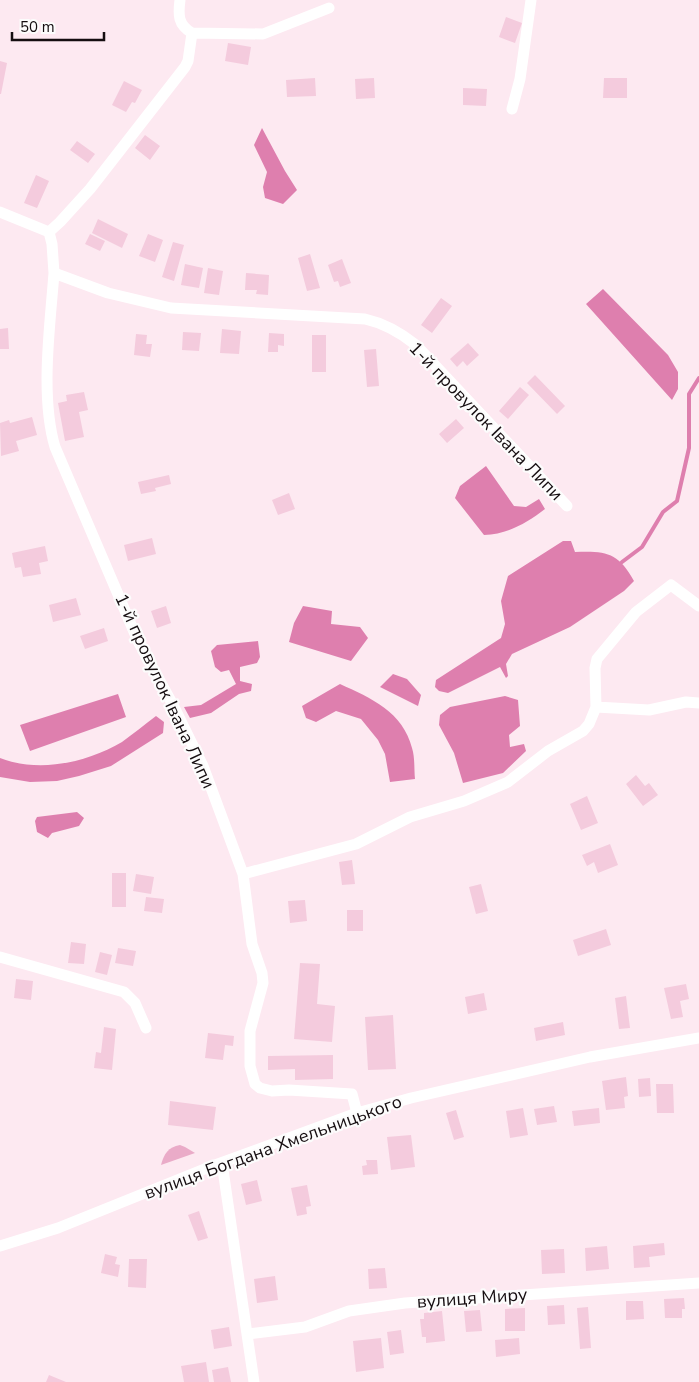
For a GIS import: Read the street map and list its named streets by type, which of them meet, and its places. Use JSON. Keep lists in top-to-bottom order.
{
  "streets": {
    "street": ["1-й провулок Івана Липи", "вулиця Богдана Хмельницького", "вулиця Миру"]
  },
  "crossings": [
    ["1-й провулок Івана Липи", "вулиця Богдана Хмельницького"]
  ],
  "scale_bar": "50 m"
}
